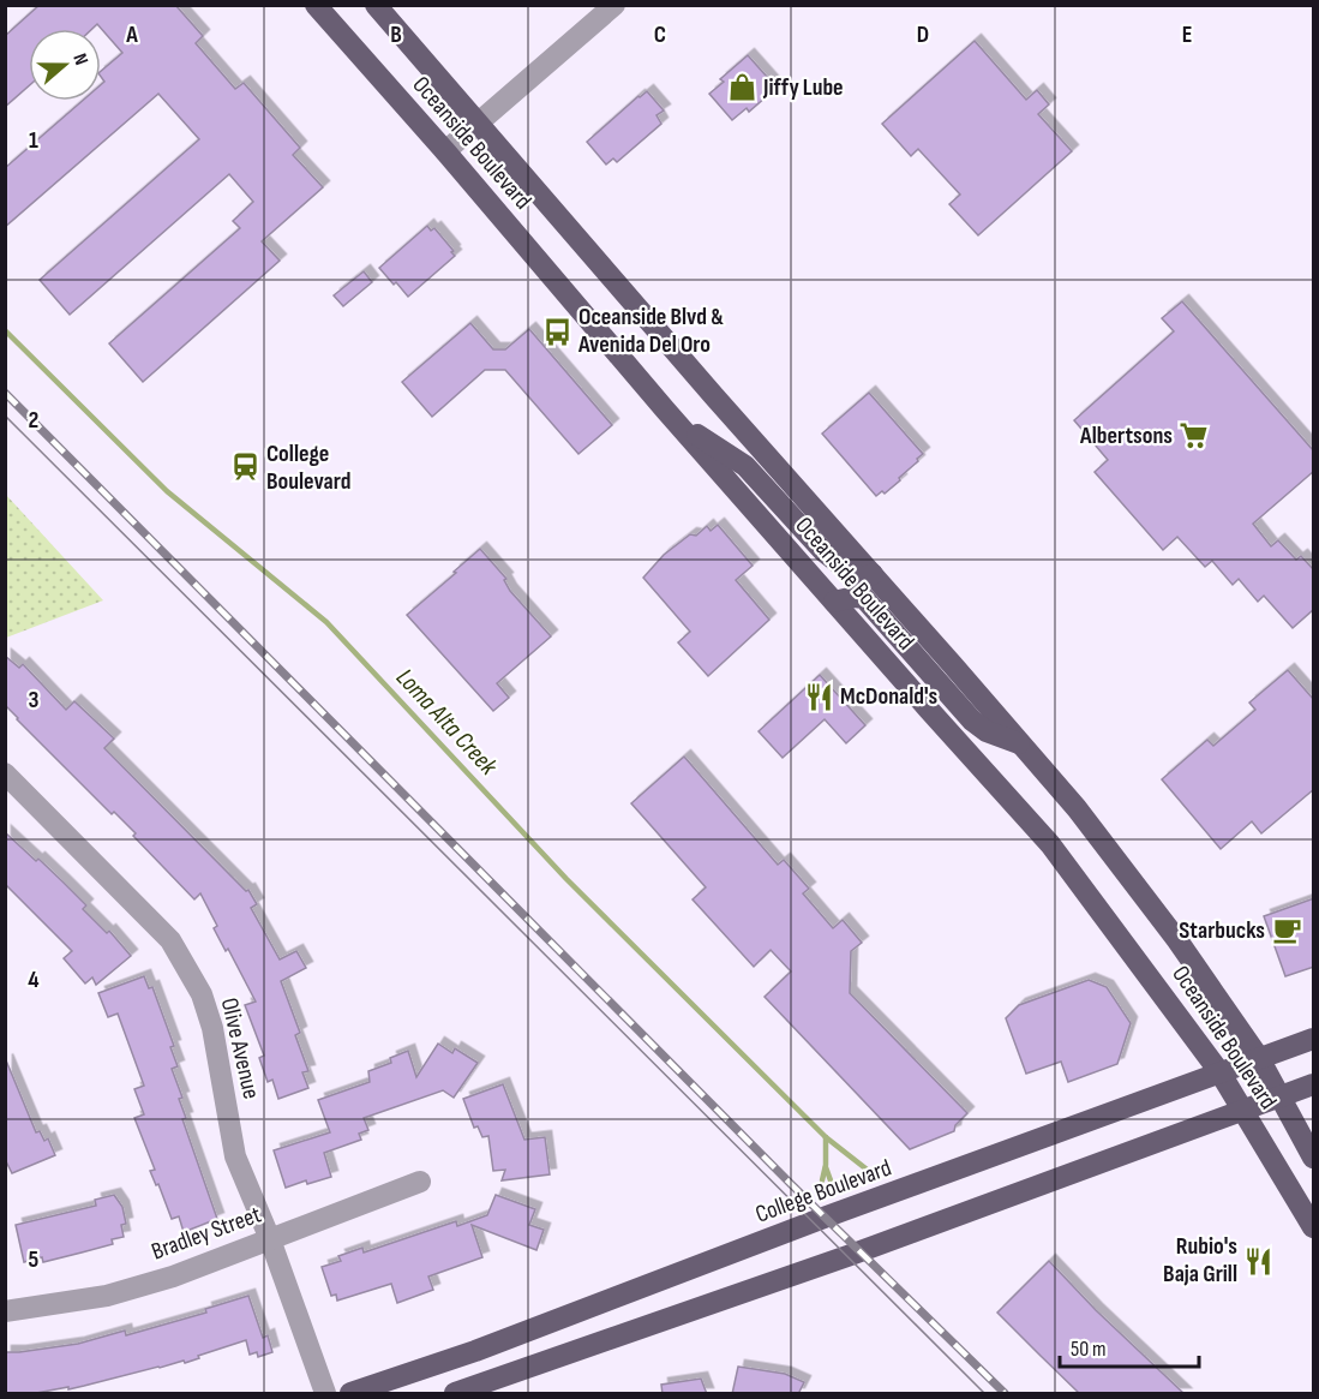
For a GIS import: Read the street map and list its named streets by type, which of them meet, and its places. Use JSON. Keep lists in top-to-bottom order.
{
  "streets": {
    "main road": ["Oceanside Boulevard", "College Boulevard"],
    "street": ["Olive Avenue", "Bradley Street"]
  },
  "crossings": [
    ["Oceanside Boulevard", "College Boulevard"],
    ["Olive Avenue", "Bradley Street"]
  ],
  "water": ["Loma Alta Creek"],
  "places": {
    "shop": ["Jiffy Lube"],
    "bus stop": ["Oceanside Blvd & Avenida Del Oro"],
    "supermarket": ["Albertsons"],
    "station": ["College Boulevard"],
    "restaurant": ["McDonald's", "Rubio's Baja Grill"],
    "cafe": ["Starbucks"]
  },
  "scale_bar": "50 m",
  "north": "right",
  "grid": {
    "columns": [
      "A",
      "B",
      "C",
      "D",
      "E"
    ],
    "rows": [
      "1",
      "2",
      "3",
      "4",
      "5"
    ]
  }
}
